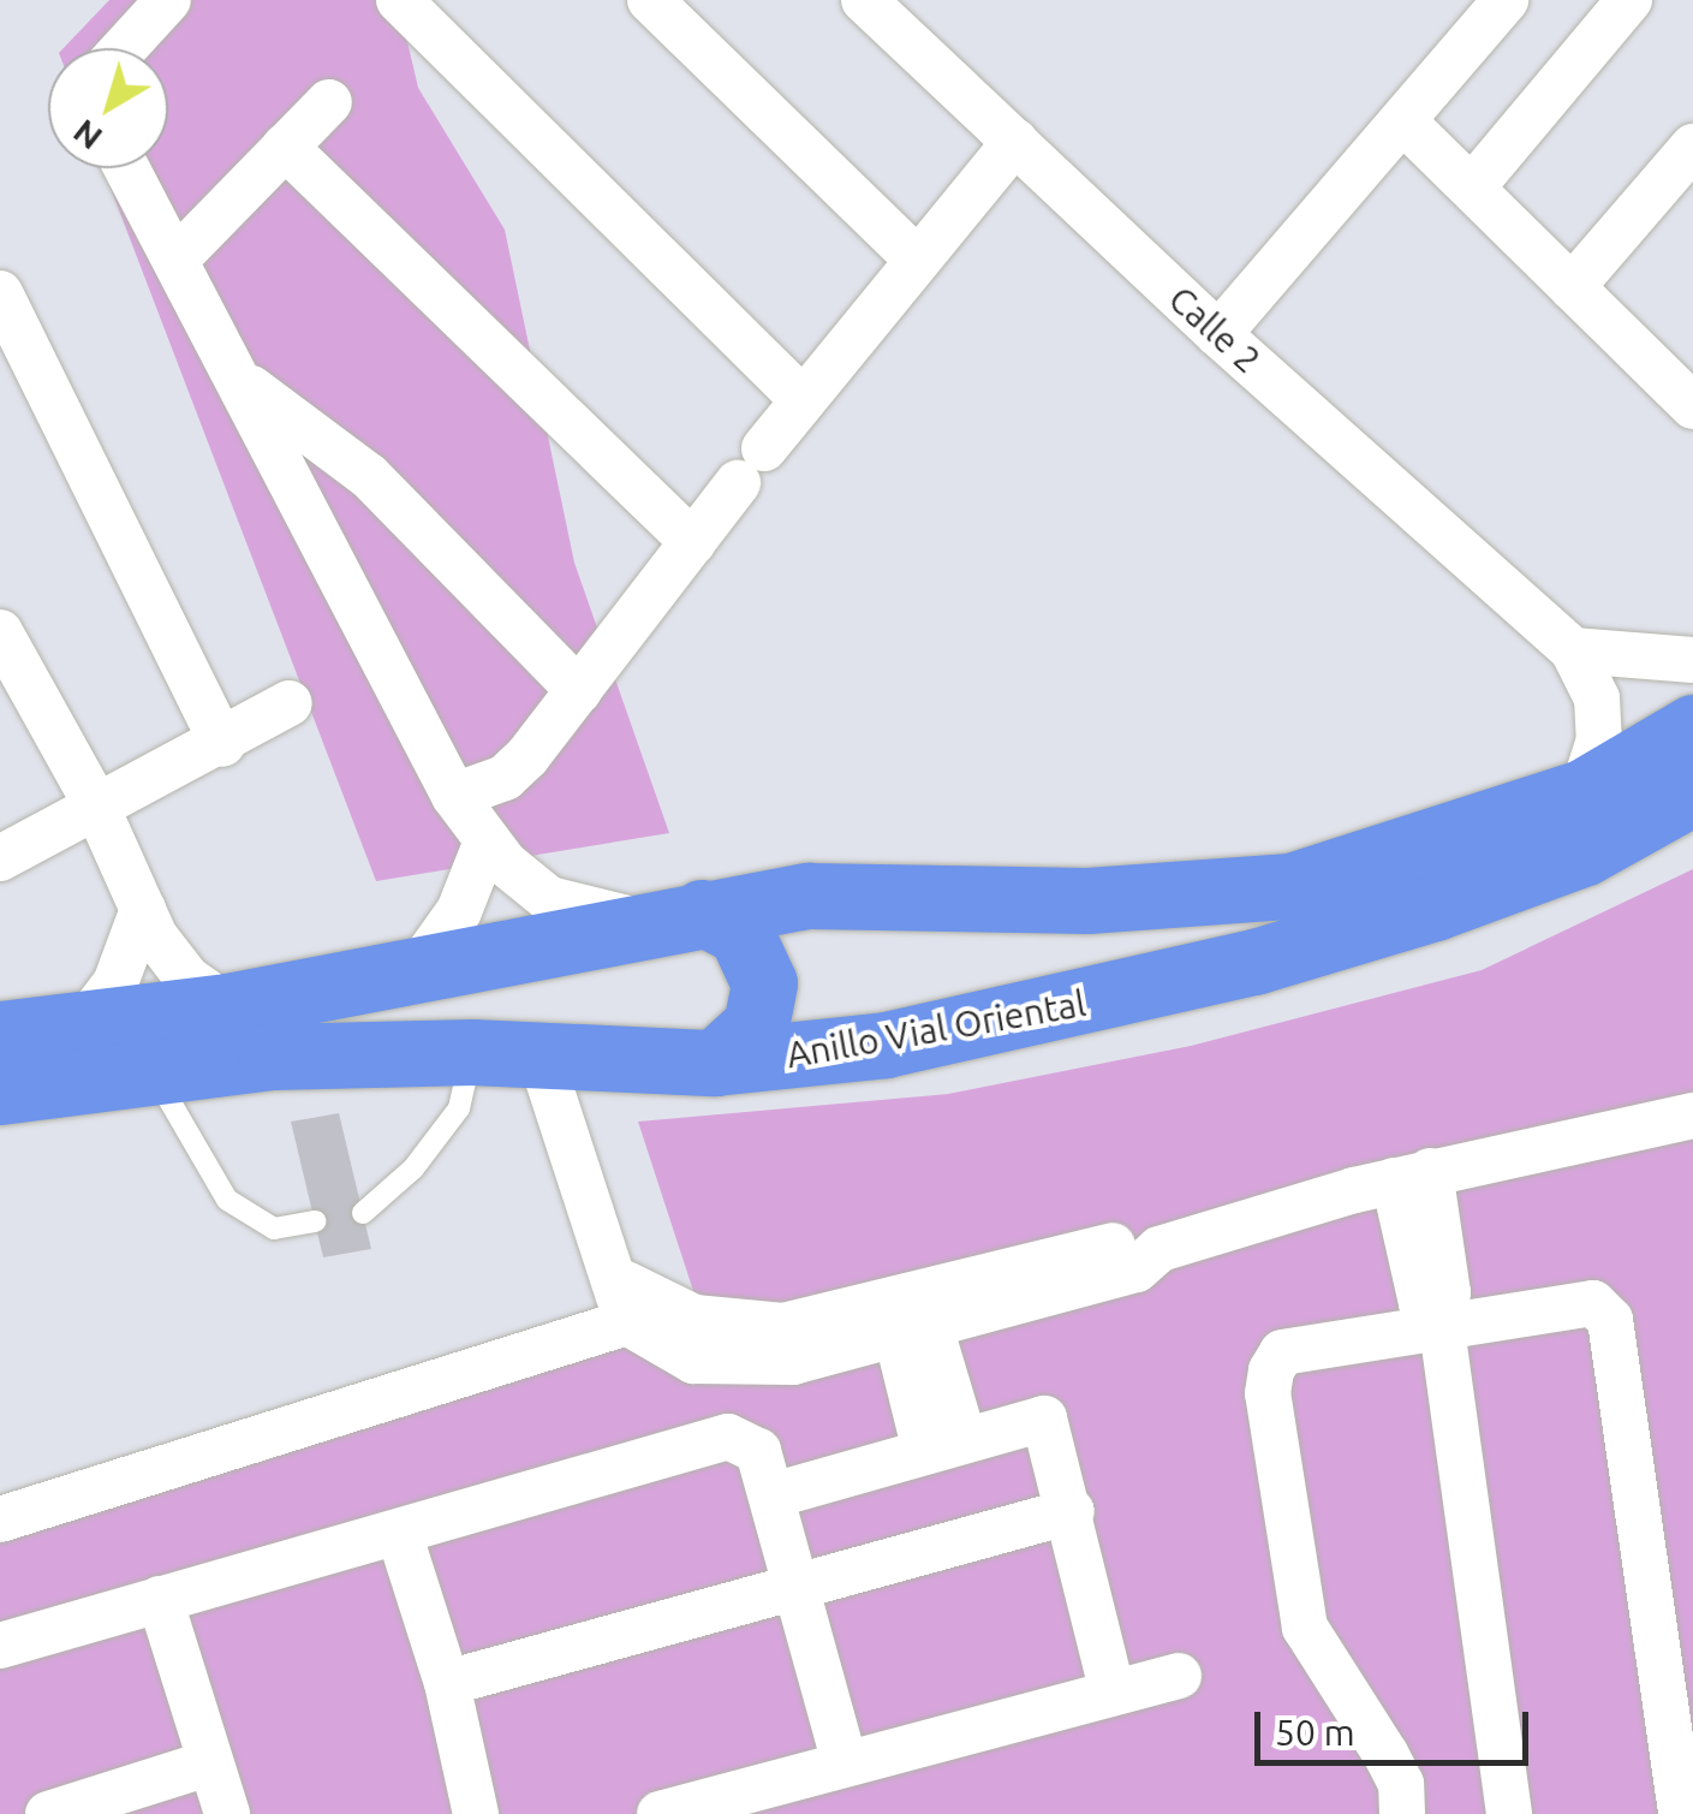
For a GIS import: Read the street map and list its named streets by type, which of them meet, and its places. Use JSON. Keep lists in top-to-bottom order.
{
  "streets": {
    "highway": ["Anillo Vial Oriental"],
    "street": ["Calle 2"]
  },
  "scale_bar": "50 m",
  "north": "bottom left"
}
